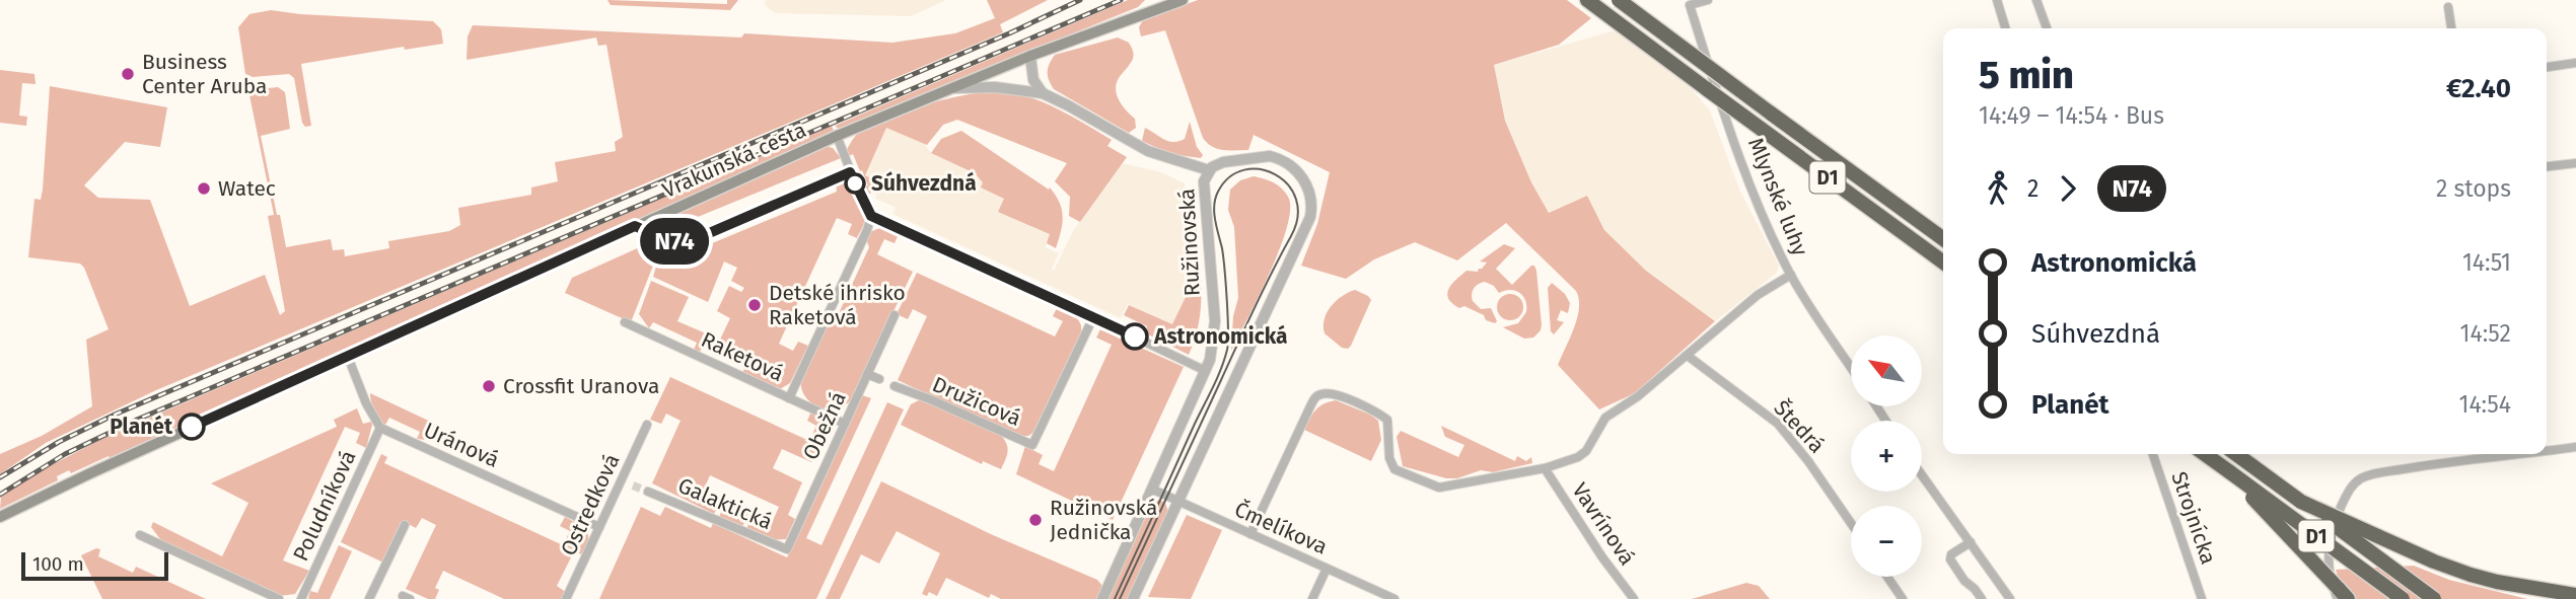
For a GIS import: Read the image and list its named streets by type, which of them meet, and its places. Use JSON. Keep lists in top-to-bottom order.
{
  "streets": {
    "highway": ["D1"],
    "main road": ["Vrakunská cesta"],
    "street": [
      "Mlynské luhy",
      "Ružinovská",
      "Raketová",
      "Družicová",
      "Obežná",
      "Štedrá",
      "Uránová",
      "Galaktická",
      "Ostredková",
      "Poludníková",
      "Strojnícka",
      "Vavrínová",
      "Čmelíkova"
    ]
  },
  "crossings": [
    ["Ružinovská", "Čmelíkova"],
    ["Raketová", "Obežná"],
    ["Obežná", "Galaktická"],
    ["Uránová", "Ostredková"],
    ["Uránová", "Poludníková"]
  ],
  "places": [
    "Business Center Aruba",
    "Súhvezdná",
    "Watec",
    "Detské ihrisko Raketová",
    "Astronomická",
    "Crossfit Uranova",
    "Planét",
    "Ružinovská Jednička"
  ],
  "lines": ["bus line N74"],
  "scale_bar": "100 m",
  "north": "top left",
  "page": {
    "on_map": "N74",
    "heading": ["5 min", "14:49 – 14:54 · Bus", "€2.40"],
    "legs": ["2", "N74", "2 stops"],
    "list": [
      {
        "name": "Astronomická",
        "value": "14:51"
      },
      {
        "name": "Súhvezdná",
        "value": "14:52"
      },
      {
        "name": "Planét",
        "value": "14:54"
      }
    ],
    "map_buttons": ["+", "−"],
    "scale": "100 m"
  }
}
